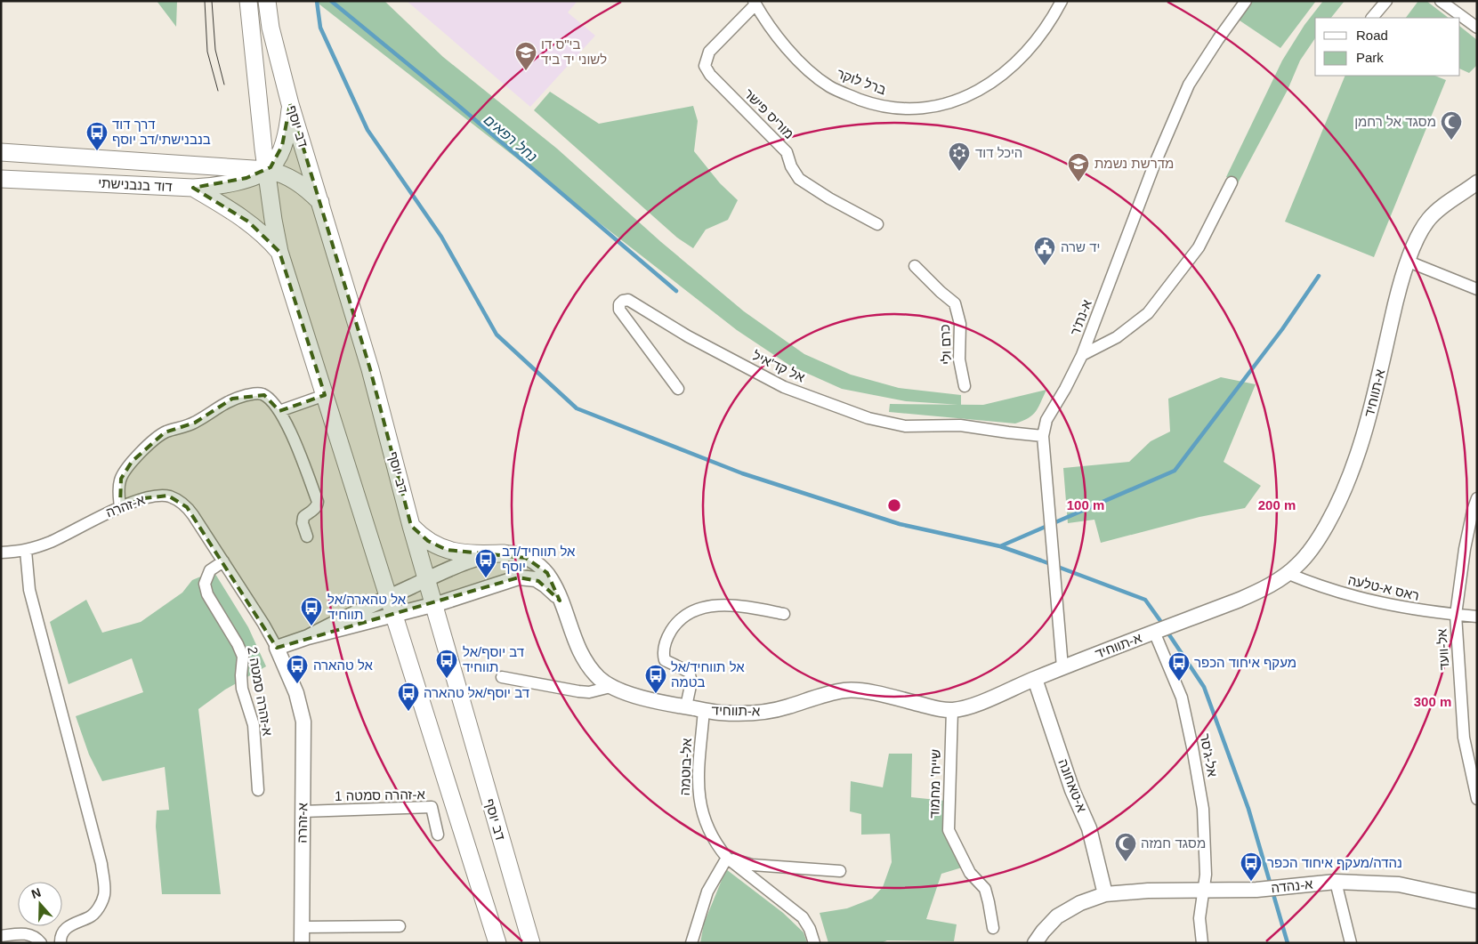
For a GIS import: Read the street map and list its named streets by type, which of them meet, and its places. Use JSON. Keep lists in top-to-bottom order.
{
  "streets": {
    "main road": ["דב יוסף", "דוד בנבנישתי"],
    "street": [
      "ברל לוקר",
      "מוריס פישר",
      "א-נת'ר",
      "כרם ולי",
      "אל קד'איל",
      "א-תווחיד",
      "א-זהרה",
      "ראס א-טלעה",
      "אל-וועד",
      "א-זהרה סמטה 2",
      "אל-ג'סר",
      "אל-בוטמה",
      "שייח' מחמוד",
      "א-טאחונה",
      "א-זהרה סמטה 1",
      "א-נהדה"
    ]
  },
  "crossings": [
    ["ברל לוקר", "מוריס פישר"],
    ["דב יוסף", "דוד בנבנישתי"],
    ["דב יוסף", "א-תווחיד"],
    ["א-נת'ר", "אל קד'איל"],
    ["א-נת'ר", "א-תווחיד"],
    ["א-תווחיד", "ראס א-טלעה"],
    ["א-תווחיד", "אל-ג'סר"],
    ["א-תווחיד", "אל-בוטמה"],
    ["א-תווחיד", "שייח' מחמוד"],
    ["א-תווחיד", "א-טאחונה"],
    ["א-זהרה", "א-זהרה סמטה 2"],
    ["א-זהרה", "א-זהרה סמטה 1"],
    ["ראס א-טלעה", "אל-וועד"],
    ["אל-ג'סר", "א-נהדה"],
    ["א-טאחונה", "א-נהדה"]
  ],
  "water": ["נחל רפאים"],
  "places": {
    "school or university": ["בי\"ס דו לשוני יד ביד", "מדרשת נשמת"],
    "mosque": ["מסגד אל רחמן", "מסגד חמזה"],
    "bus stop": [
      "דרך דוד בנבנישתי/דב יוסף",
      "אל תווחיד/דב יוסף",
      "אל טהארה/אל תווחיד",
      "דב יוסף/אל תווחיד",
      "מעקף איחוד הכפר",
      "אל טהארה",
      "אל תווחיד/אל בטמה",
      "דב יוסף/אל טהארה",
      "נהדה/מעקף איחוד הכפר"
    ],
    "synagogue": ["היכל דוד"],
    "public building": ["יד שרה"]
  },
  "legend": ["Road", "Park"],
  "north": "top",
  "rings": ["100 m", "200 m", "300 m"]
}
